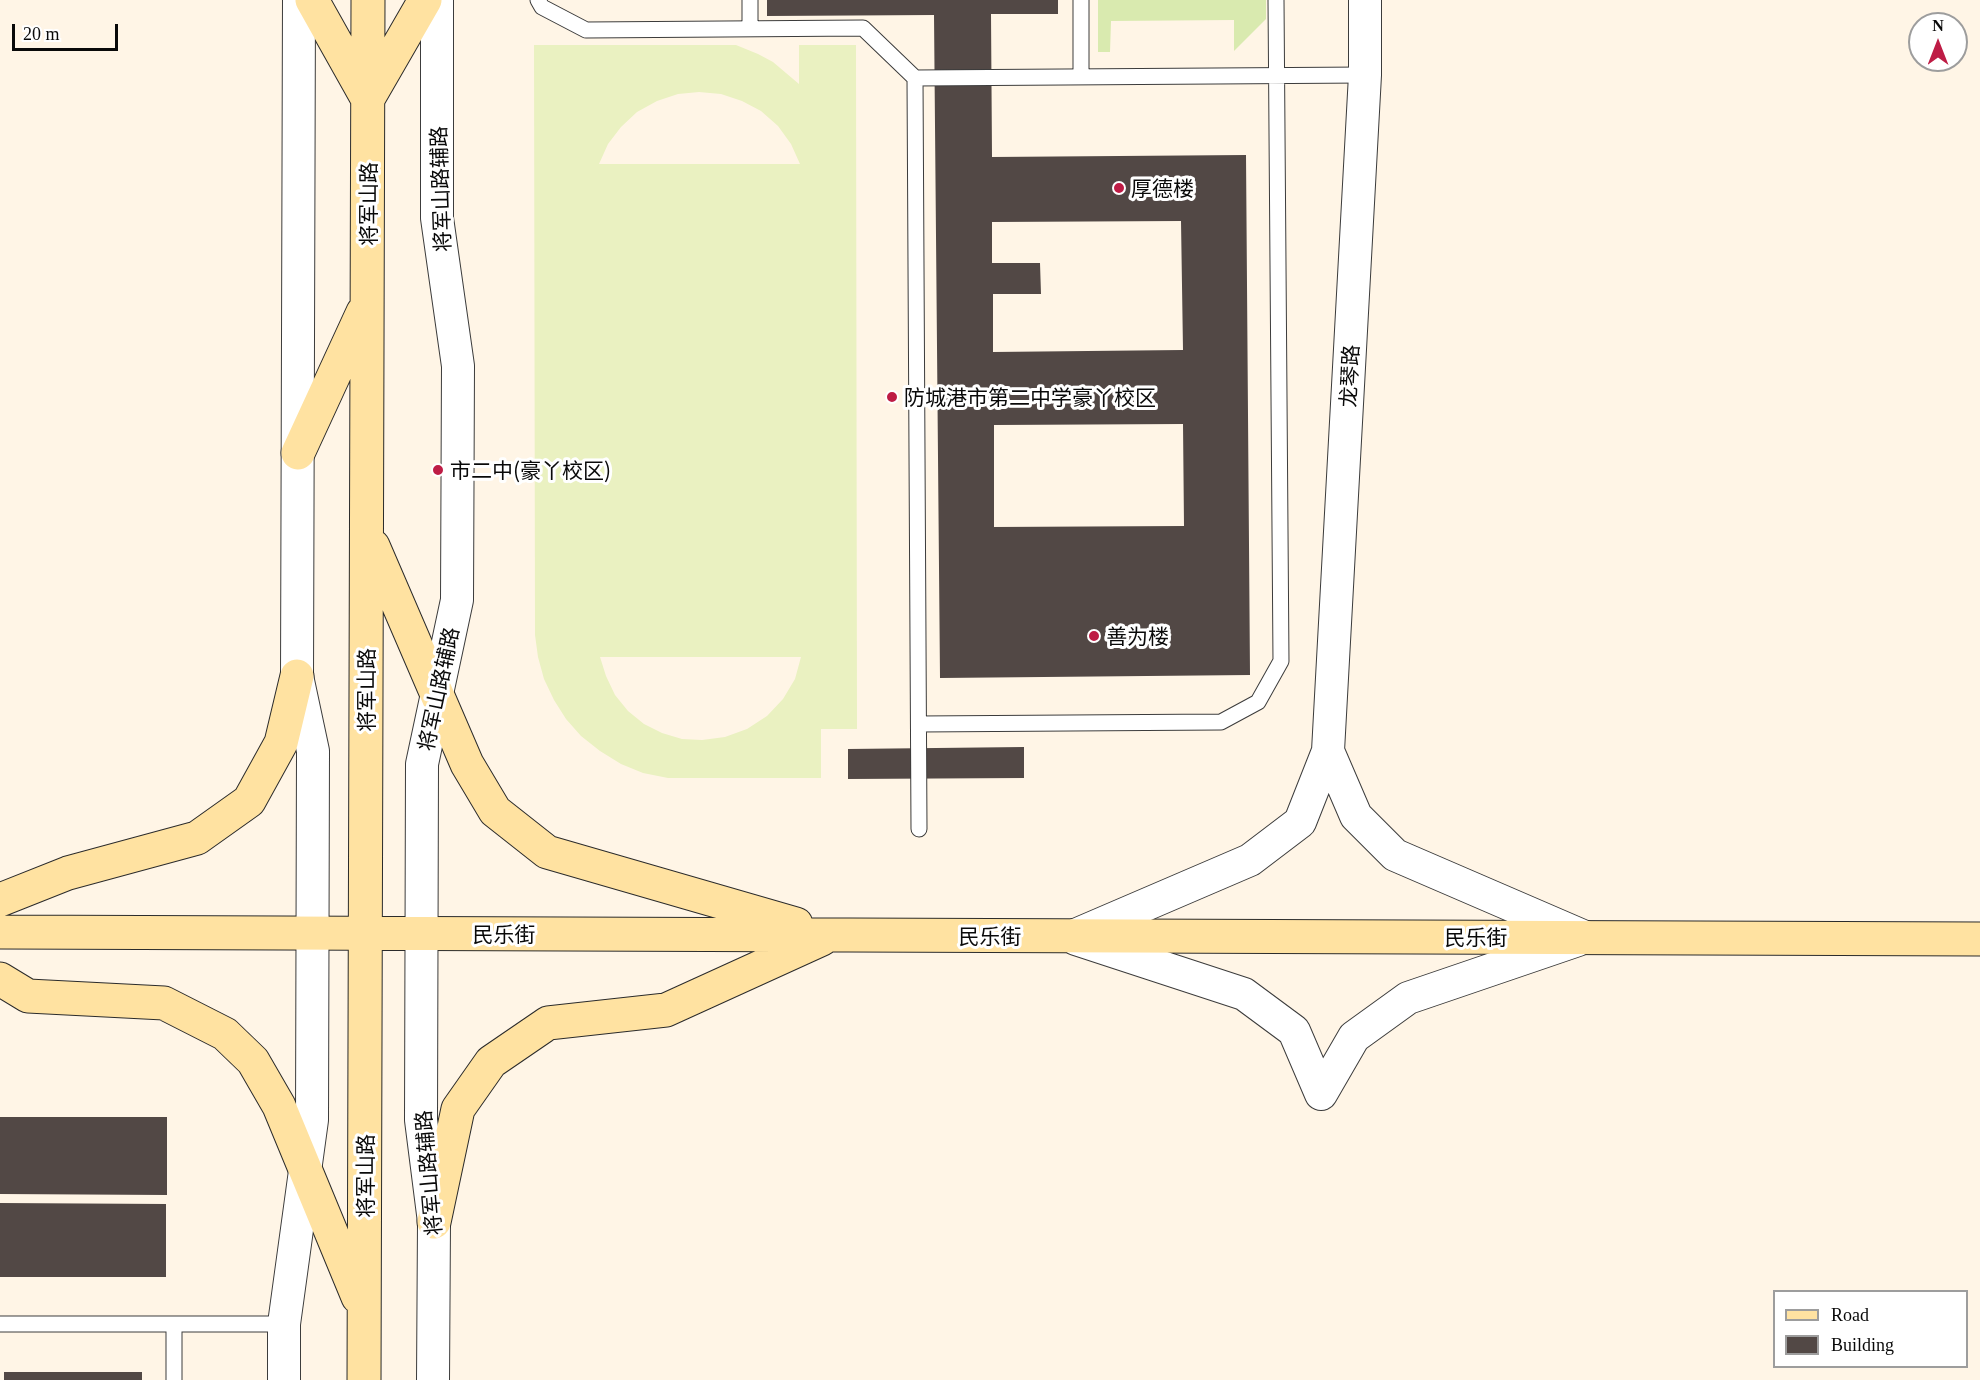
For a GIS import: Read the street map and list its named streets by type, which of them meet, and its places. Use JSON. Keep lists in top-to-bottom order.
{
  "streets": {
    "street": [
      "将军山路辅路",
      "将军山路",
      "龙琴路",
      "民乐街"
    ]
  },
  "crossings": [
    ["将军山路辅路", "民乐街"],
    ["将军山路", "民乐街"]
  ],
  "places": [
    "厚德楼",
    "防城港市第二中学豪丫校区",
    "市二中(豪丫校区)",
    "善为楼"
  ],
  "legend": ["Road", "Building"],
  "scale_bar": "20 m",
  "north": "top"
}
